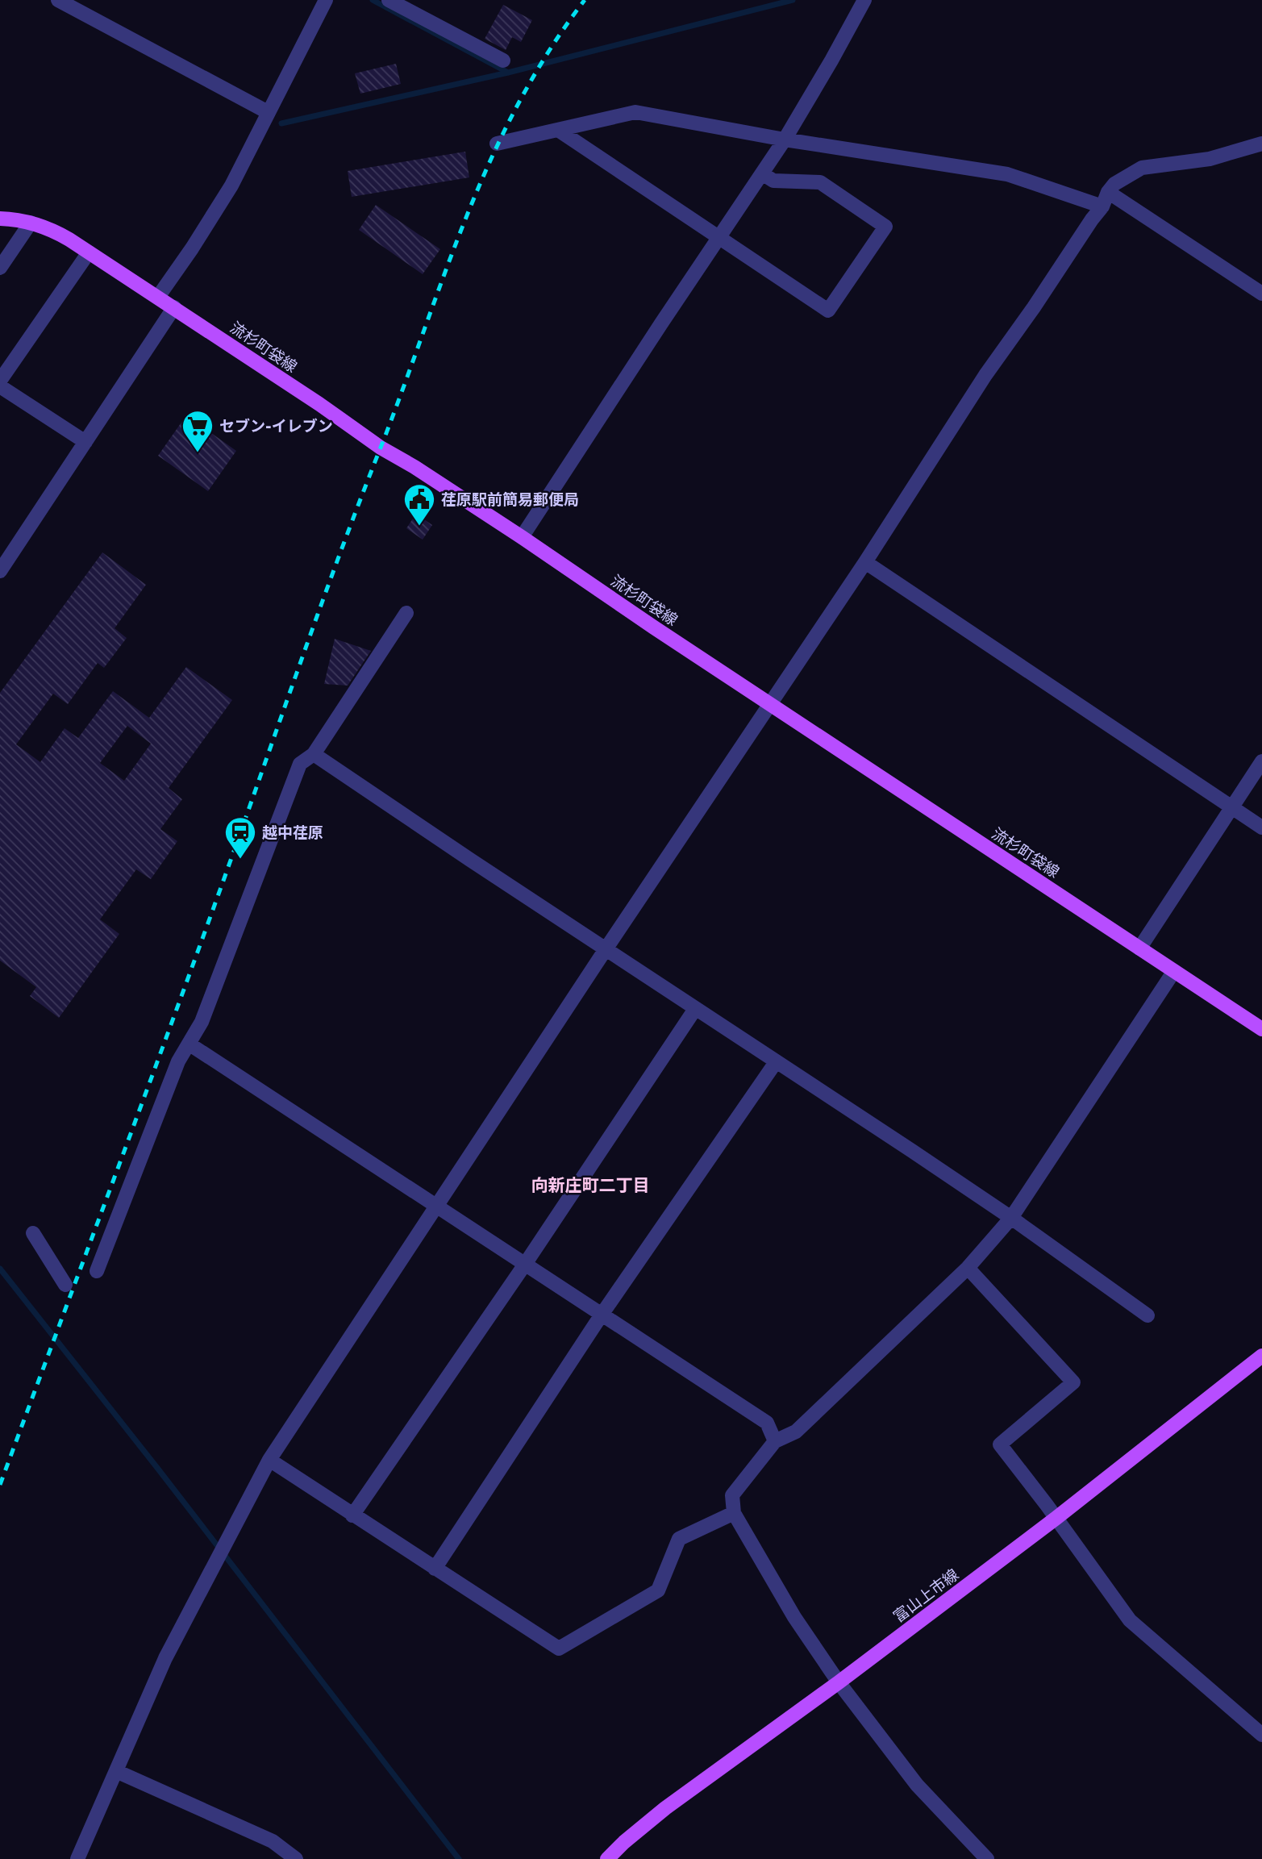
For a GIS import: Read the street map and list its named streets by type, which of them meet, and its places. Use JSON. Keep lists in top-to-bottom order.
{
  "streets": {
    "main road": ["流杉町袋線", "富山上市線"]
  },
  "districts": ["向新庄町二丁目"],
  "places": {
    "supermarket": ["セブン-イレブン"],
    "public building": ["荏原駅前簡易郵便局"],
    "station": ["越中荏原"]
  }
}
